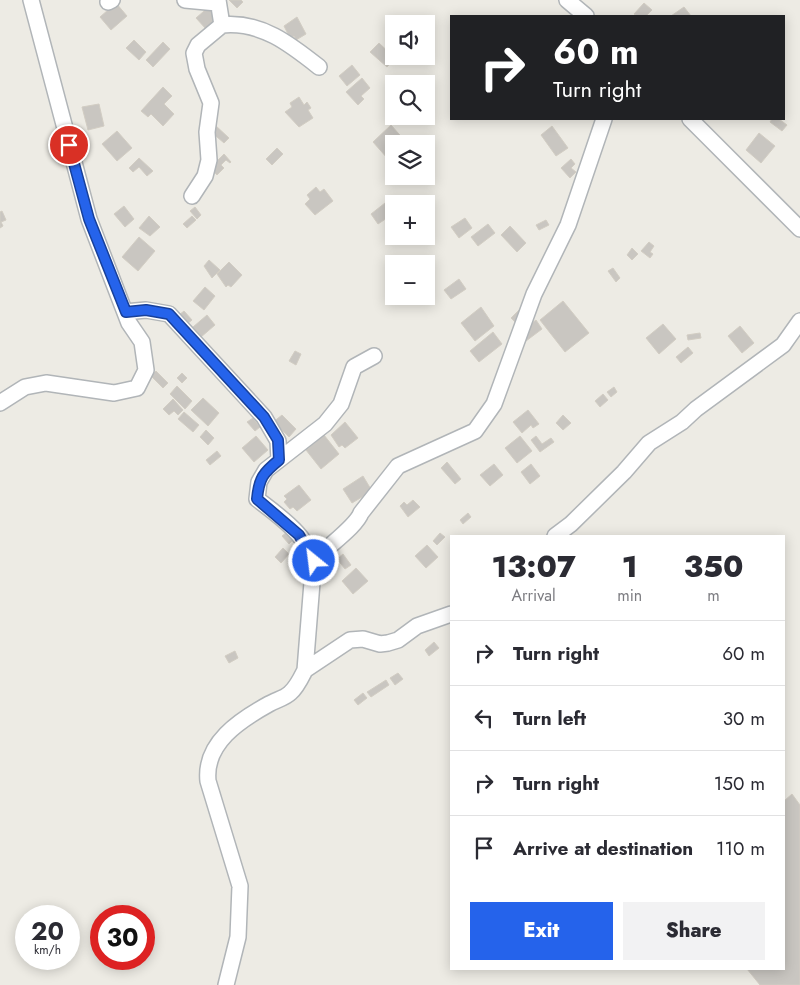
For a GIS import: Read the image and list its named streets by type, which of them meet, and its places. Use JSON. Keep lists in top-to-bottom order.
{
  "page": {
    "map_buttons": ["+", "−"],
    "turn": ["60 m", "Turn right"],
    "eta": [
      "13:07",
      "Arrival",
      "1",
      "min",
      "350",
      "m"
    ],
    "list": [
      {
        "name": "Turn right",
        "value": "60 m"
      },
      {
        "name": "Turn left",
        "value": "30 m"
      },
      {
        "name": "Turn right",
        "value": "150 m"
      },
      {
        "name": "Arrive at destination",
        "value": "110 m"
      }
    ],
    "buttons": ["Exit", "Share"],
    "speed": "20 km/h",
    "limit": "30"
  }
}
